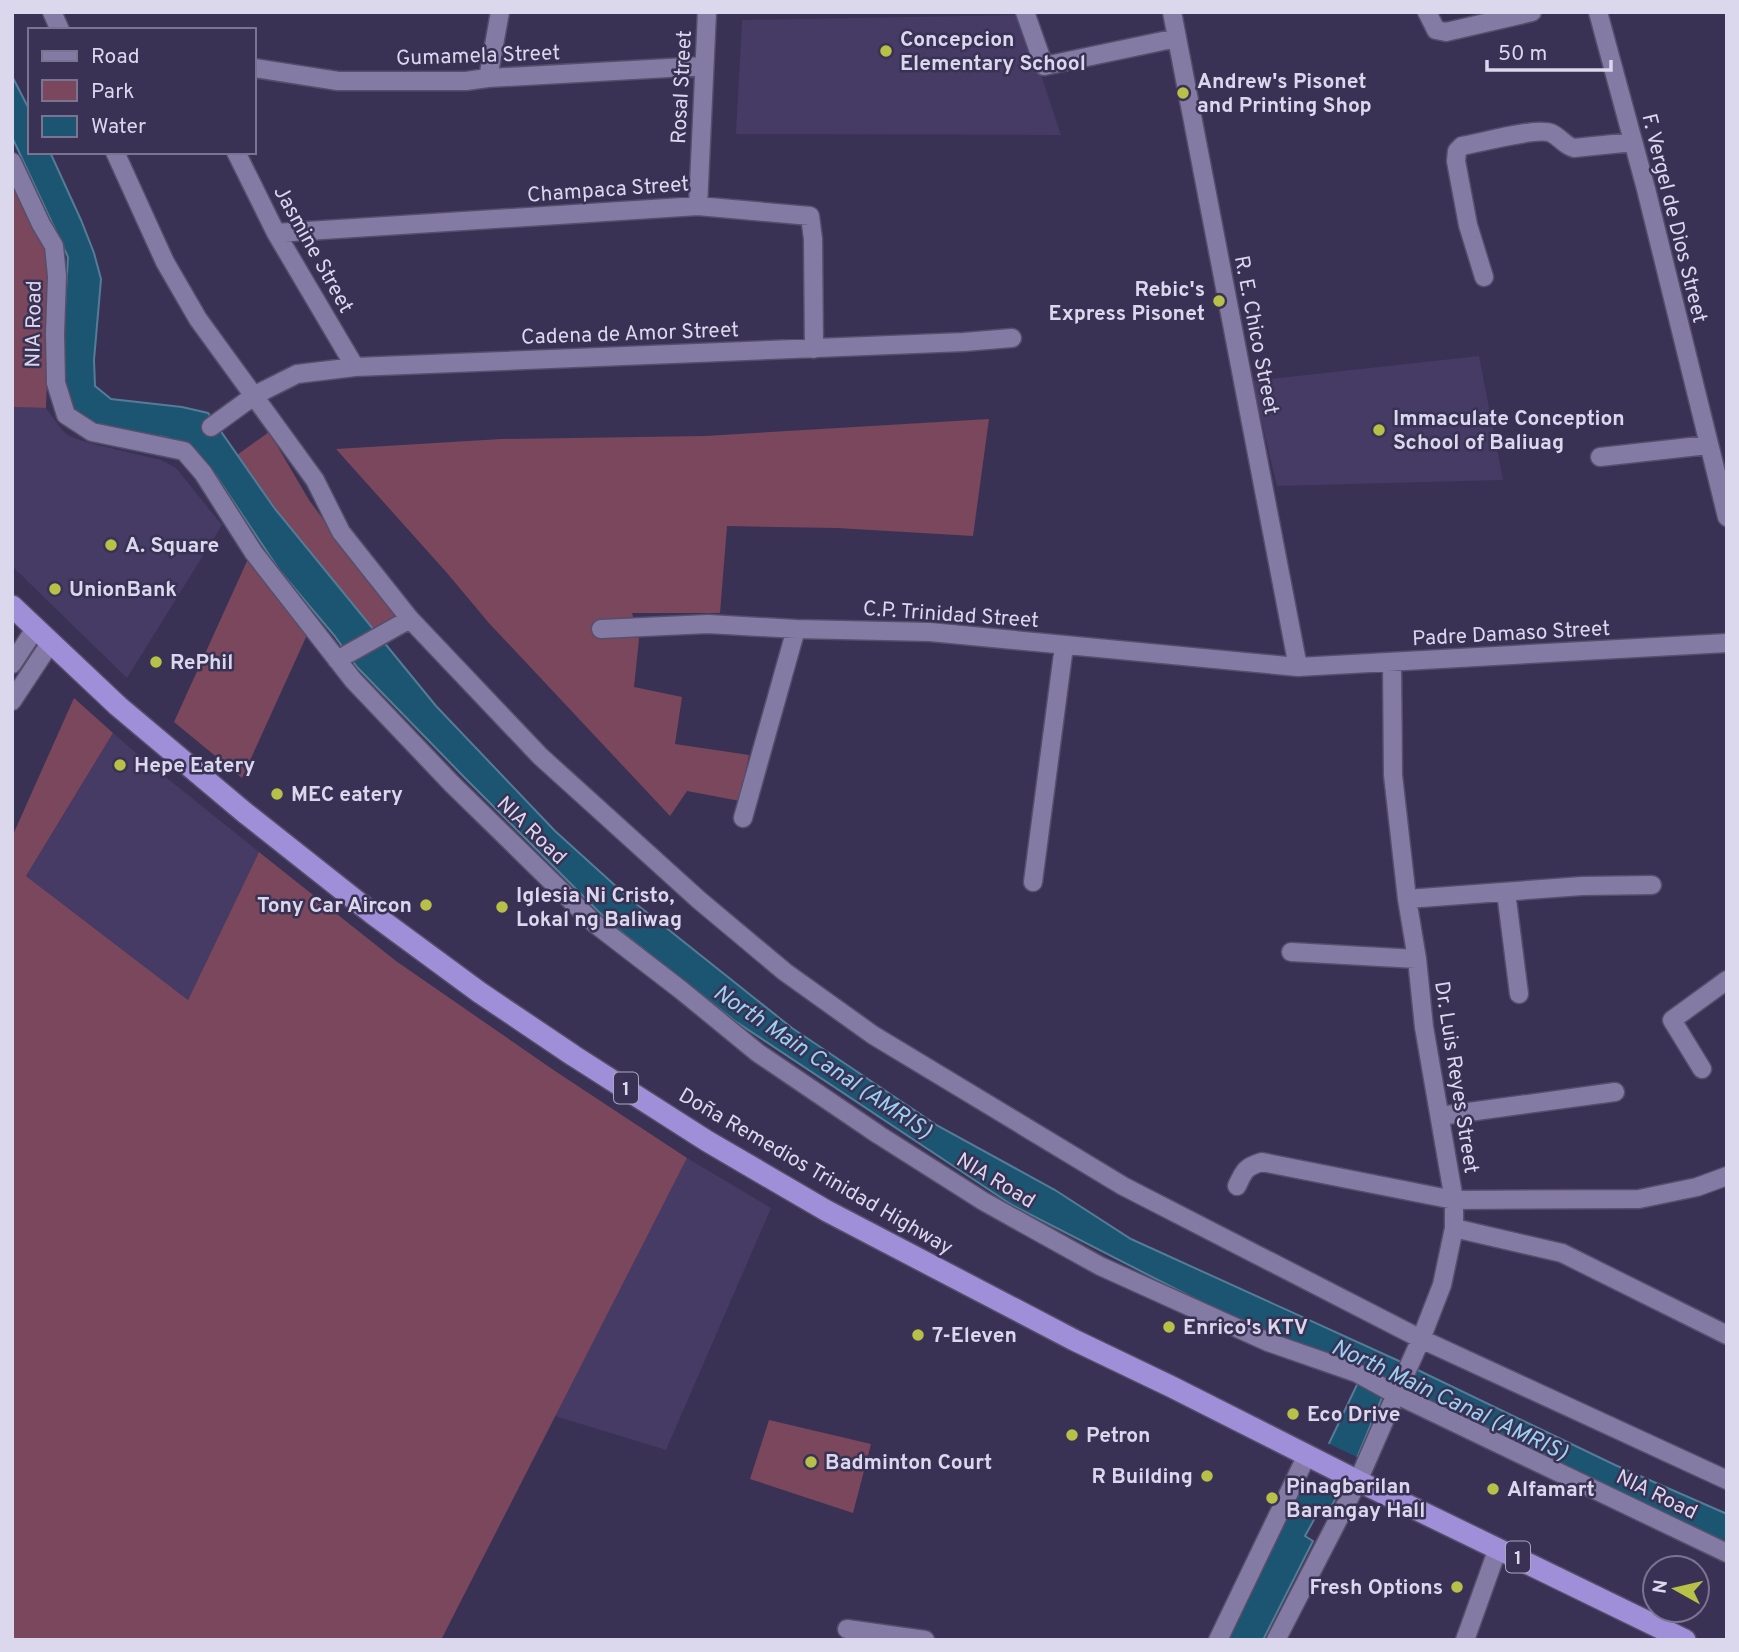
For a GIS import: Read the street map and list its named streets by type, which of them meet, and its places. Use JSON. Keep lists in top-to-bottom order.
{
  "streets": {
    "highway": ["1", "Doña Remedios Trinidad Highway"],
    "street": [
      "Gumamela Street",
      "Rosal Street",
      "Champaca Street",
      "F. Vergel de Dios Street",
      "Jasmine Street",
      "NIA Road",
      "Cadena de Amor Street",
      "R. E. Chico Street",
      "C.P. Trinidad Street",
      "Padre Damaso Street",
      "Dr. Luis Reyes Street"
    ]
  },
  "crossings": [
    ["Gumamela Street", "Rosal Street"],
    ["Rosal Street", "Champaca Street"],
    ["Champaca Street", "Jasmine Street"],
    ["Champaca Street", "Cadena de Amor Street"],
    ["Jasmine Street", "Cadena de Amor Street"],
    ["NIA Road", "Dr. Luis Reyes Street"],
    ["R. E. Chico Street", "C.P. Trinidad Street"],
    ["R. E. Chico Street", "Padre Damaso Street"],
    ["C.P. Trinidad Street", "Padre Damaso Street"],
    ["Padre Damaso Street", "Dr. Luis Reyes Street"],
    ["Dr. Luis Reyes Street", "Doña Remedios Trinidad Highway"]
  ],
  "water": ["North Main Canal (AMRIS)"],
  "places": [
    "Concepcion Elementary School",
    "Andrew's Pisonet and Printing Shop",
    "Rebic's Express Pisonet",
    "Immaculate Conception School of Baliuag",
    "A. Square",
    "UnionBank",
    "RePhil",
    "Hepe Eatery",
    "MEC eatery",
    "Tony Car Aircon",
    "Iglesia Ni Cristo, Lokal ng Baliwag",
    "Enrico's KTV",
    "7-Eleven",
    "Eco Drive",
    "Petron",
    "Badminton Court",
    "R Building",
    "Alfamart",
    "Pinagbarilan Barangay Hall",
    "Fresh Options"
  ],
  "legend": ["Road", "Park", "Water"],
  "scale_bar": "50 m",
  "north": "left"
}
